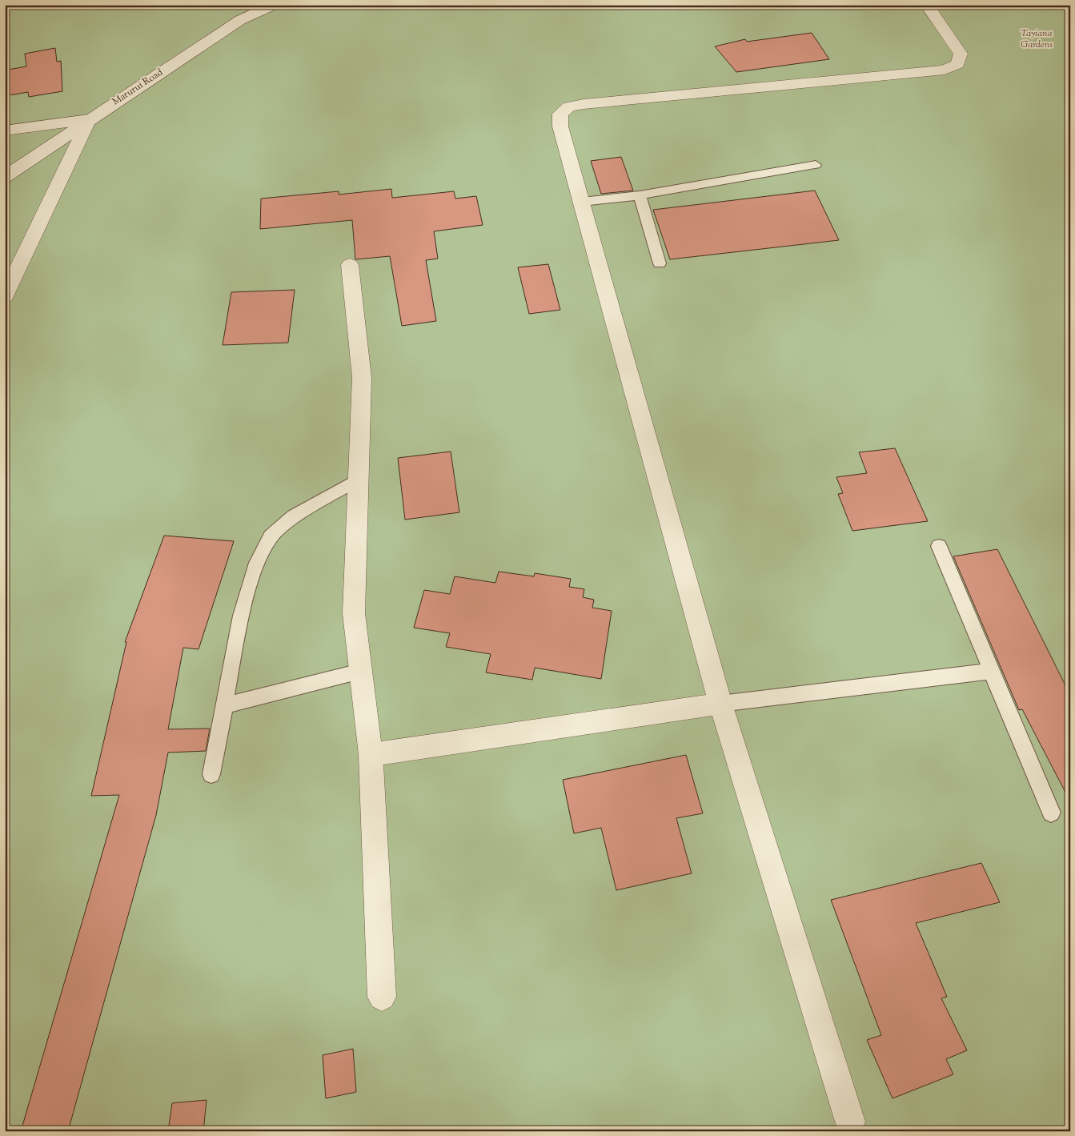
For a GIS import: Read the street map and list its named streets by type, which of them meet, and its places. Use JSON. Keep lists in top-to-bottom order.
{
  "streets": {
    "street": ["Marurui Road"]
  },
  "parks": ["Tayiana Gardens"]
}
